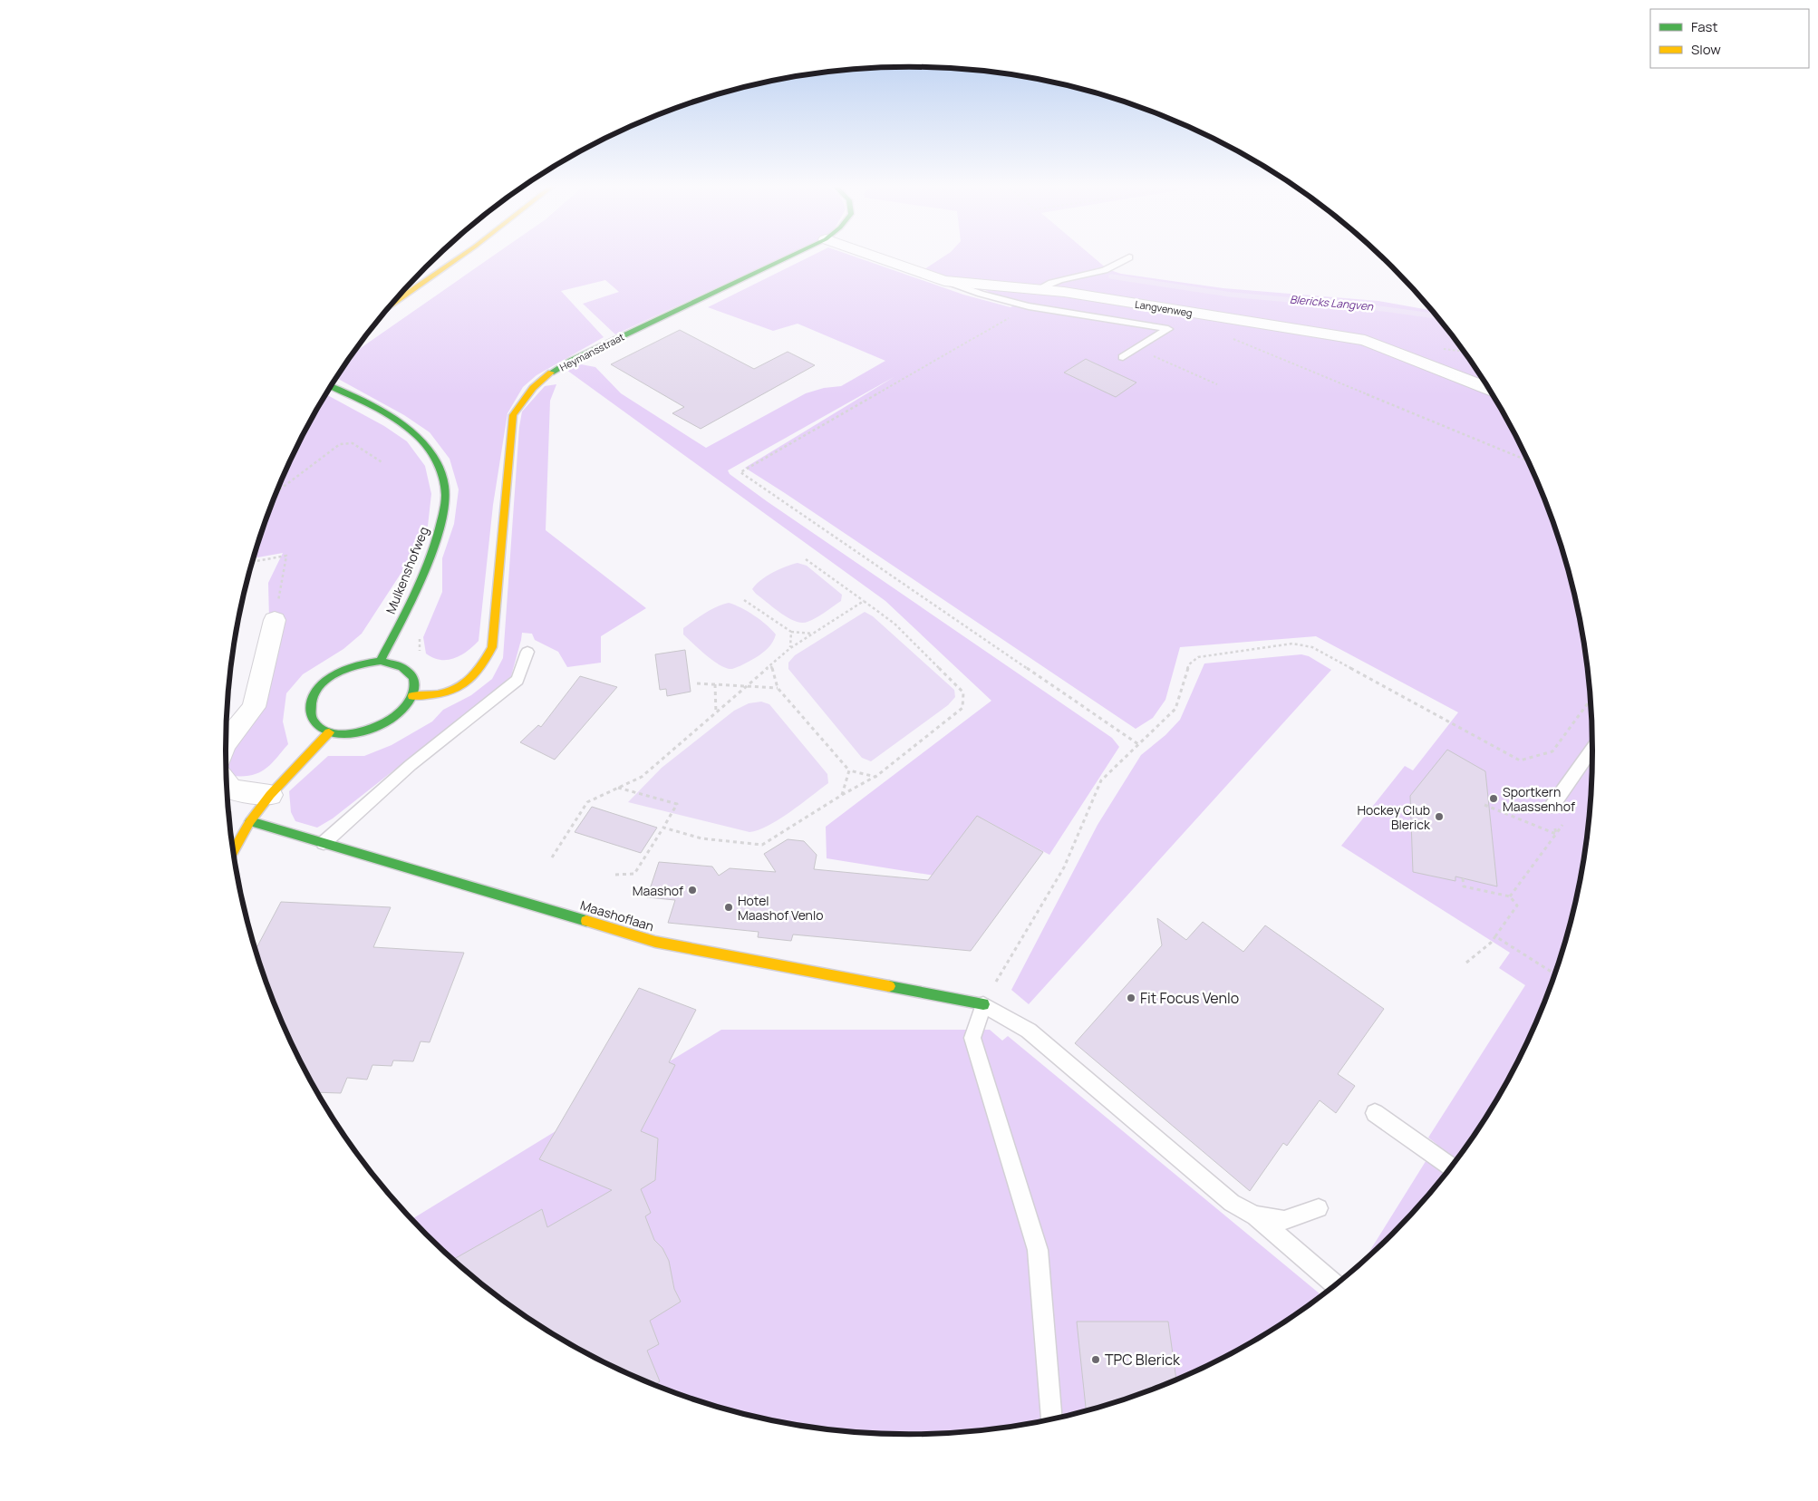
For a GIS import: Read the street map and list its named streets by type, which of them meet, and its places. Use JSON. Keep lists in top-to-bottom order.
{
  "streets": {
    "main road": ["Heymansstraat", "Mulkenshofweg", "Maashoflaan"],
    "street": ["Langvenweg"]
  },
  "crossings": [
    ["Heymansstraat", "Mulkenshofweg"]
  ],
  "water": ["Blericks Langven"],
  "places": [
    "Sportkern Maassenhof",
    "Hockey Club Blerick",
    "Maashof",
    "Hotel Maashof Venlo",
    "Fit Focus Venlo",
    "TPC Blerick"
  ],
  "legend": ["Fast", "Slow"]
}
